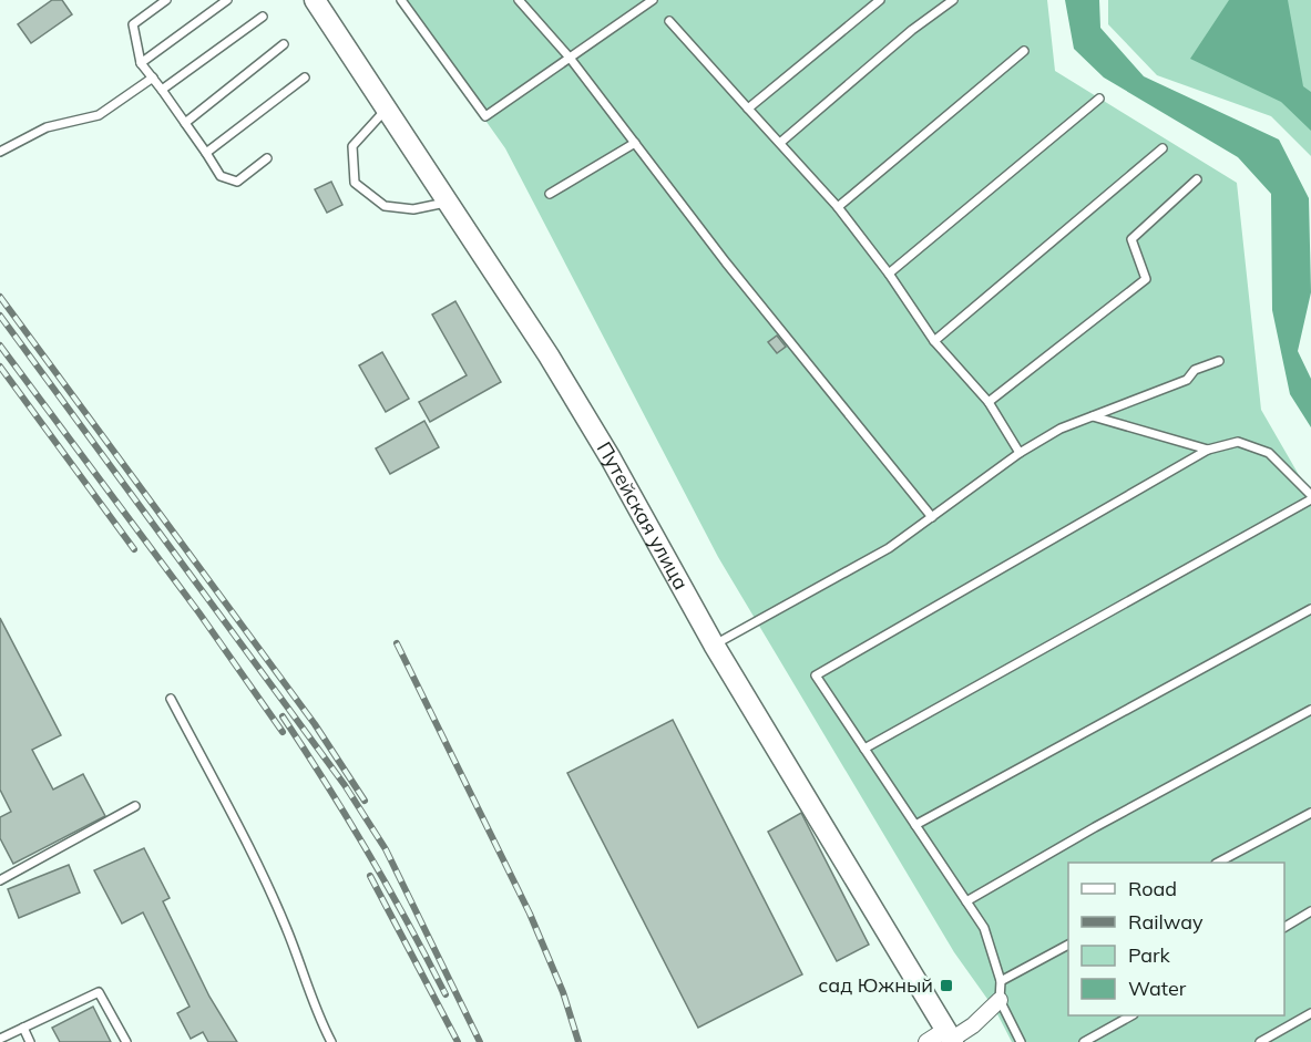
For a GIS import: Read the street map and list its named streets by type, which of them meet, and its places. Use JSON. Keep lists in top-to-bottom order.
{
  "streets": {
    "main road": ["Путейская улица"]
  },
  "places": {
    "transit": ["сад Южный"]
  },
  "legend": [
    "Road",
    "Railway",
    "Park",
    "Water"
  ]
}
